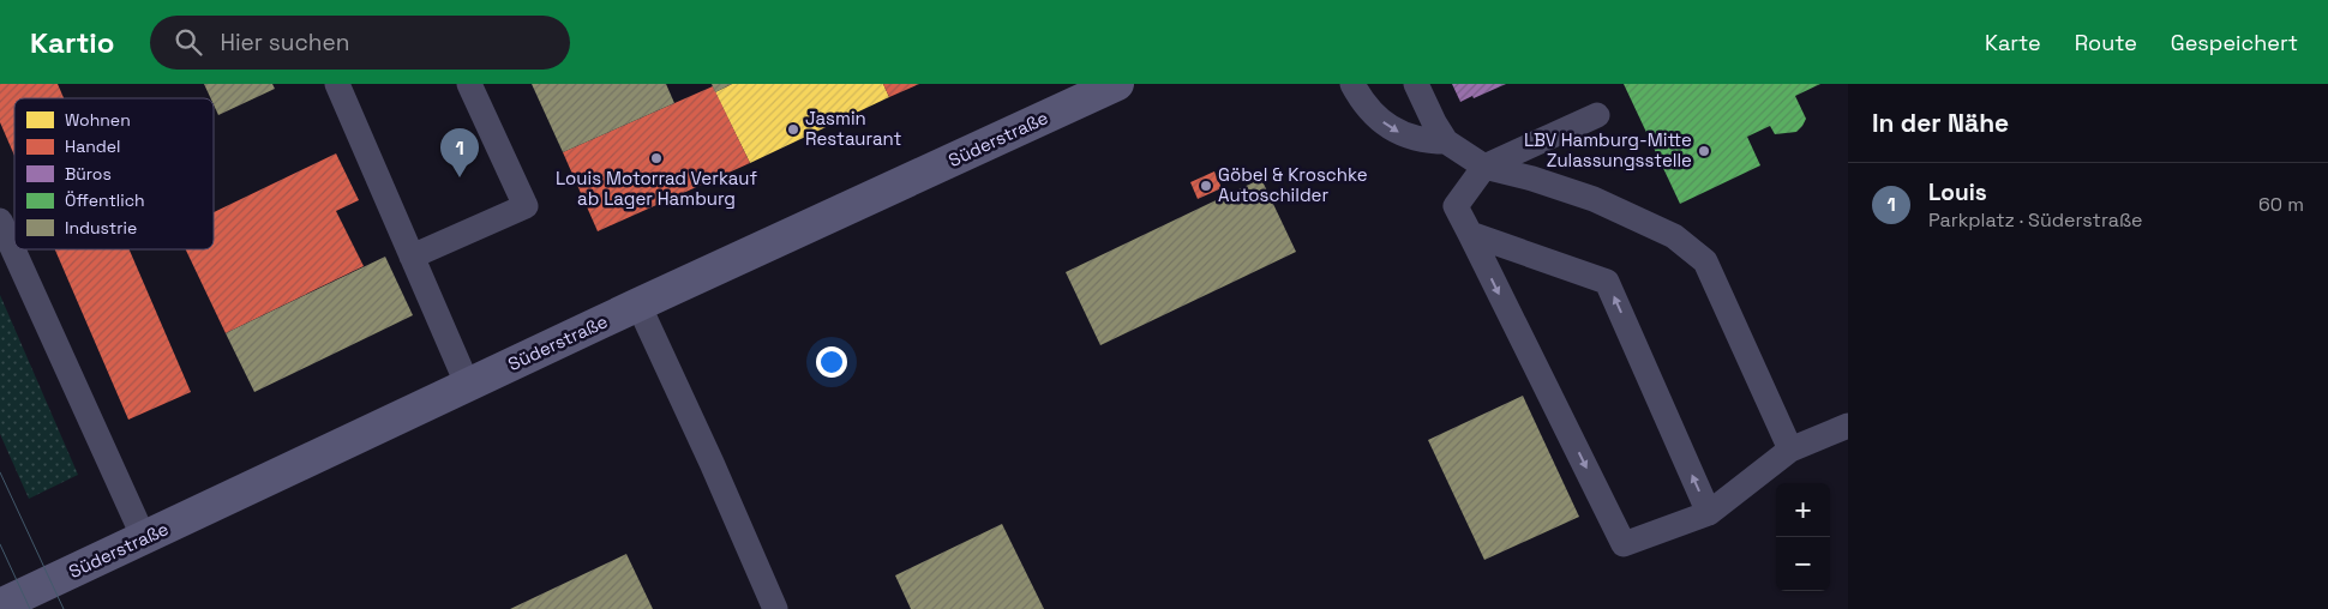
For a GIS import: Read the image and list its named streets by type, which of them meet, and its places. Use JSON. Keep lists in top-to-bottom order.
{
  "streets": {
    "main road": ["Süderstraße"]
  },
  "places": [
    "Jasmin Restaurant",
    "LBV Hamburg-Mitte Zulassungsstelle",
    "Louis Motorrad Verkauf ab Lager Hamburg",
    "Göbel & Kroschke Autoschilder"
  ],
  "legend": [
    "Wohnen",
    "Handel",
    "Büros",
    "Öffentlich",
    "Industrie"
  ],
  "page": {
    "header": "Kartio",
    "search": "Hier suchen",
    "nav": ["Karte", "Route", "Gespeichert"],
    "heading": "In der Nähe",
    "pins": "1",
    "list": [
      {
        "mark": "1",
        "name": "Louis",
        "note": "Parkplatz · Süderstraße",
        "value": "60 m"
      }
    ],
    "map_buttons": ["+", "−"]
  }
}
